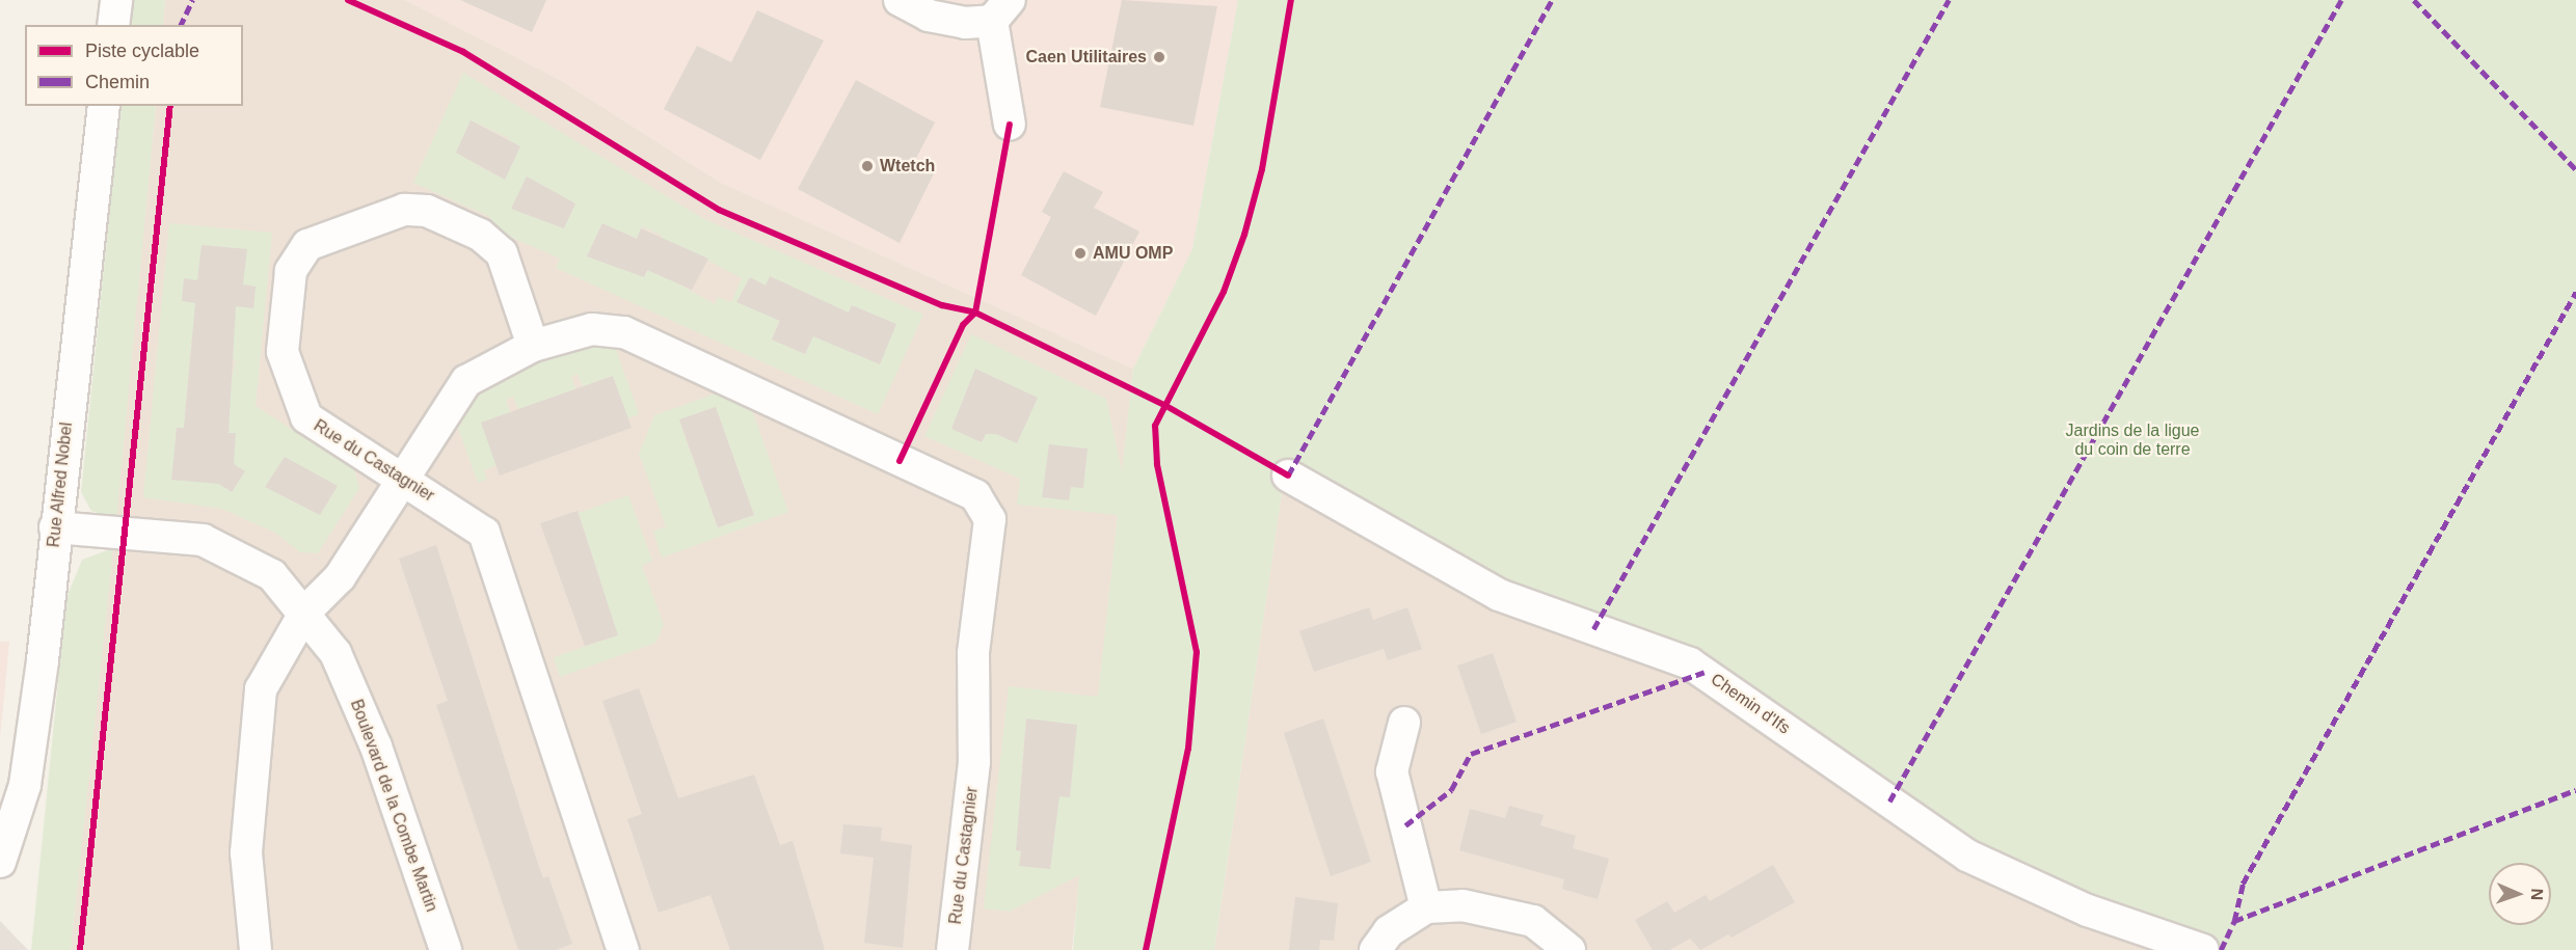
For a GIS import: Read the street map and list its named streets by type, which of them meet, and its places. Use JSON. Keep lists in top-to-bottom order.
{
  "streets": {
    "street": [
      "Rue du Castagnier",
      "Rue Alfred Nobel",
      "Chemin d'Ifs",
      "Boulevard de la Combe Martin"
    ]
  },
  "crossings": [
    ["Rue du Castagnier", "Boulevard de la Combe Martin"],
    ["Rue Alfred Nobel", "Boulevard de la Combe Martin"]
  ],
  "parks": ["Jardins de la ligue du coin de terre"],
  "places": ["Caen Utilitaires", "Wtetch", "AMU OMP"],
  "legend": ["Piste cyclable", "Chemin"],
  "north": "right"
}
